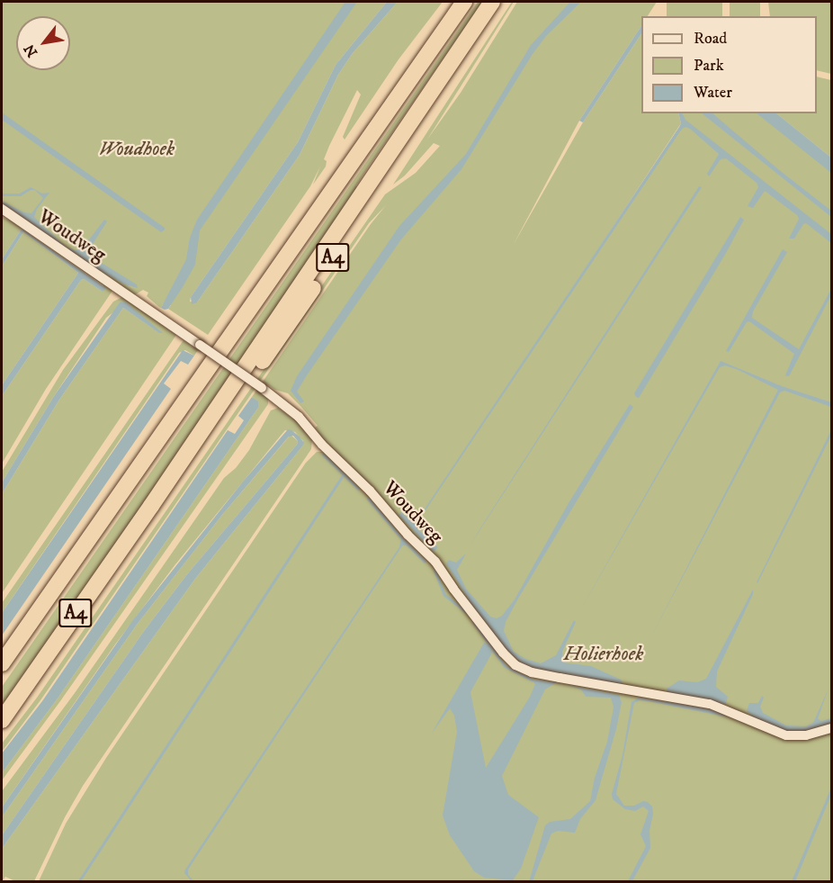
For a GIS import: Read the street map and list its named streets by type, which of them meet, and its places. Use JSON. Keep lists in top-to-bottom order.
{
  "streets": {
    "highway": ["A4"],
    "street": ["Woudweg"]
  },
  "parks": ["Woudhoek", "Holierhoek"],
  "legend": ["Road", "Park", "Water"],
  "north": "bottom left"
}
